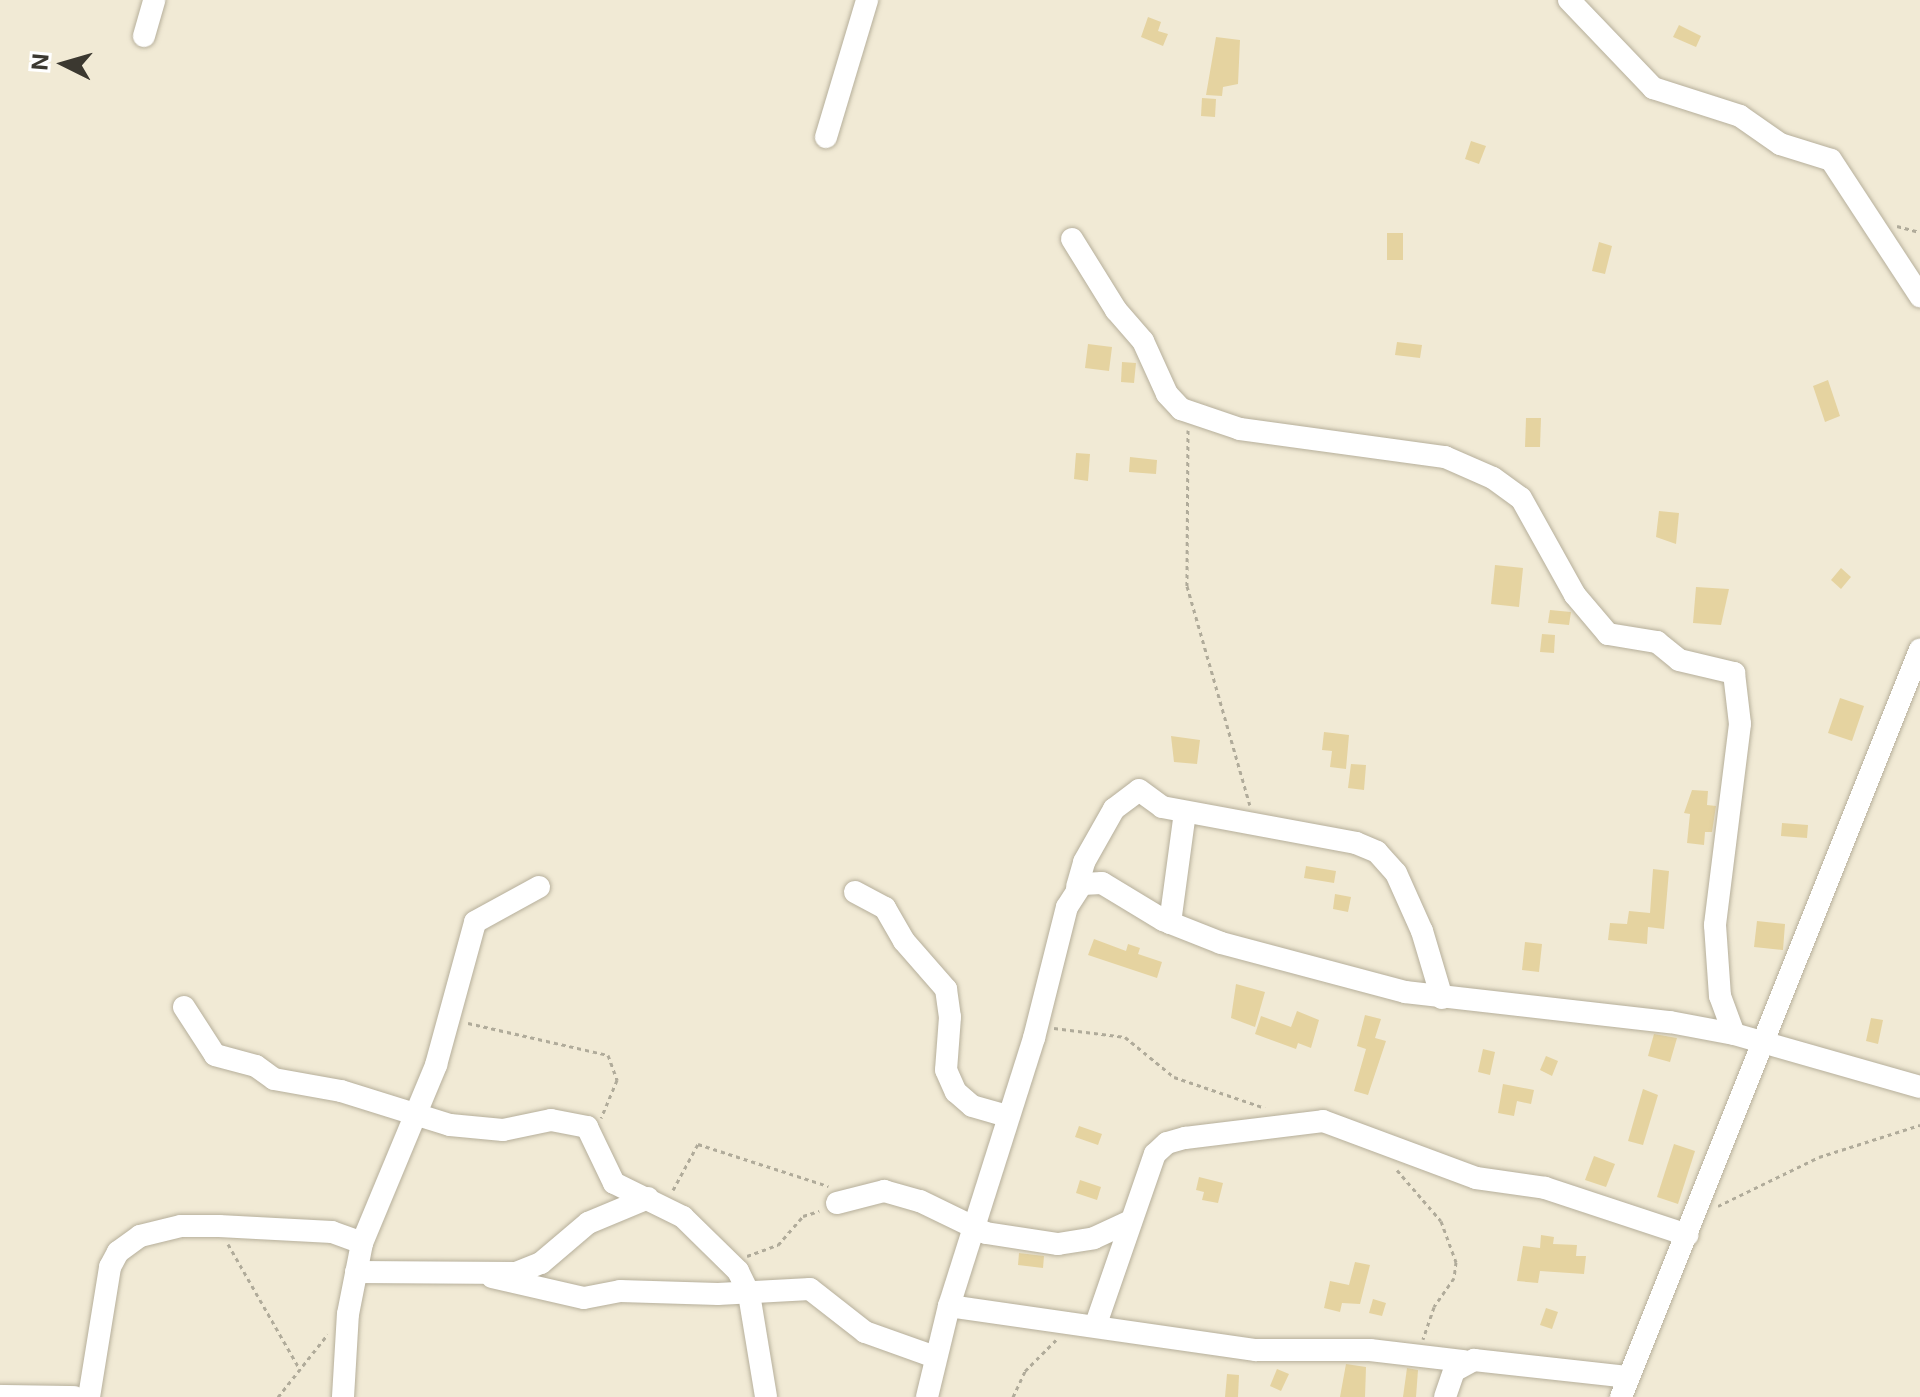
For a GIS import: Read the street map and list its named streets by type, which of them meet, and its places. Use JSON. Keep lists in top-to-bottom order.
{
  "north": "left"
}
